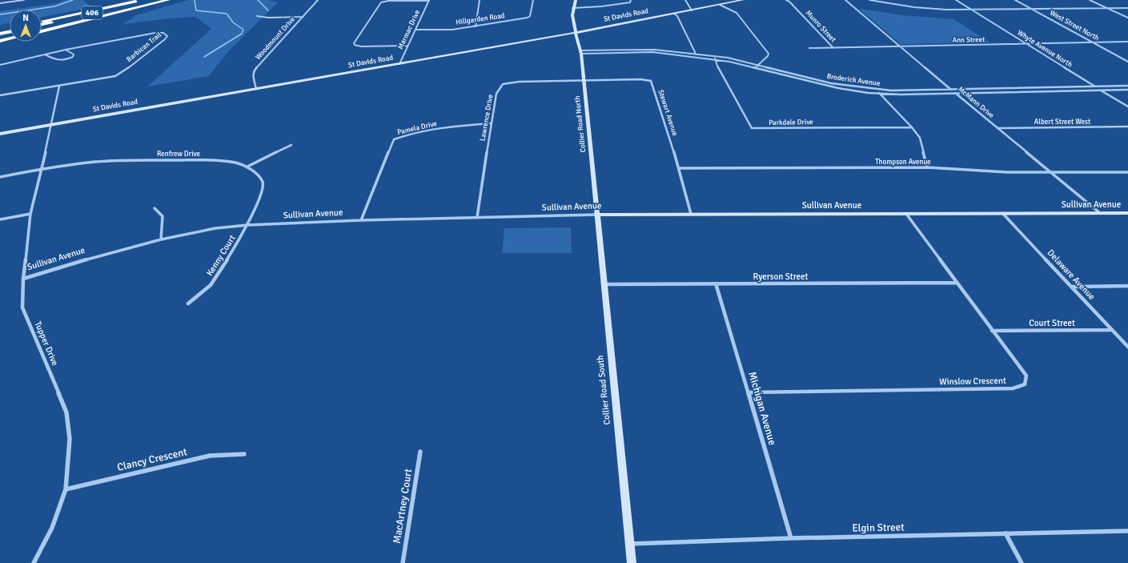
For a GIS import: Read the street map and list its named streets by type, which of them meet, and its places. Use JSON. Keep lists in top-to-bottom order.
{
  "streets": {
    "highway": ["406"],
    "main road": [
      "St Davids Road",
      "Collier Road North",
      "Sullivan Avenue",
      "Collier Road South"
    ],
    "street": [
      "Hillgarden Road",
      "West Street North",
      "Munro Street",
      "Marmac Drive",
      "Woodmount Drive",
      "Ann Street",
      "Barbican Trail",
      "Whyte Avenue North",
      "Broderick Avenue",
      "McMann Drive",
      "Stewart Avenue",
      "Lawrence Drive",
      "Albert Street West",
      "Parkdale Drive",
      "Pamela Drive",
      "Renfrew Drive",
      "Thompson Avenue",
      "Kenny Court",
      "Delaware Avenue",
      "Ryerson Street",
      "Court Street",
      "Tupper Drive",
      "Winslow Crescent",
      "Michigan Avenue",
      "Clancy Crescent",
      "MacArtney Court",
      "Elgin Street"
    ]
  },
  "crossings": [
    ["St Davids Road", "Marmac Drive"],
    ["St Davids Road", "Woodmount Drive"],
    ["St Davids Road", "Collier Road North"],
    ["St Davids Road", "Tupper Drive"],
    ["Hillgarden Road", "Marmac Drive"],
    ["West Street North", "Ann Street"],
    ["Munro Street", "Ann Street"],
    ["Ann Street", "Whyte Avenue North"],
    ["Ann Street", "McMann Drive"],
    ["Barbican Trail", "Tupper Drive"],
    ["Whyte Avenue North", "Broderick Avenue"],
    ["Broderick Avenue", "McMann Drive"],
    ["Broderick Avenue", "Parkdale Drive"],
    ["Broderick Avenue", "Collier Road North"],
    ["McMann Drive", "Albert Street West"],
    ["McMann Drive", "Thompson Avenue"],
    ["McMann Drive", "Sullivan Avenue"],
    ["Stewart Avenue", "Lawrence Drive"],
    ["Stewart Avenue", "Collier Road North"],
    ["Stewart Avenue", "Thompson Avenue"],
    ["Stewart Avenue", "Sullivan Avenue"],
    ["Lawrence Drive", "Collier Road North"],
    ["Lawrence Drive", "Pamela Drive"],
    ["Lawrence Drive", "Sullivan Avenue"],
    ["Collier Road North", "Sullivan Avenue"],
    ["Collier Road North", "Collier Road South"],
    ["Pamela Drive", "Sullivan Avenue"],
    ["Renfrew Drive", "Sullivan Avenue"],
    ["Renfrew Drive", "Kenny Court"],
    ["Renfrew Drive", "Tupper Drive"],
    ["Sullivan Avenue", "Kenny Court"],
    ["Sullivan Avenue", "Delaware Avenue"],
    ["Sullivan Avenue", "Tupper Drive"],
    ["Sullivan Avenue", "Winslow Crescent"],
    ["Sullivan Avenue", "Collier Road South"],
    ["Delaware Avenue", "Court Street"],
    ["Ryerson Street", "Winslow Crescent"],
    ["Ryerson Street", "Collier Road South"],
    ["Ryerson Street", "Michigan Avenue"],
    ["Court Street", "Winslow Crescent"],
    ["Tupper Drive", "Clancy Crescent"],
    ["Winslow Crescent", "Michigan Avenue"],
    ["Collier Road South", "Elgin Street"],
    ["Michigan Avenue", "Elgin Street"]
  ],
  "north": "top"
}
